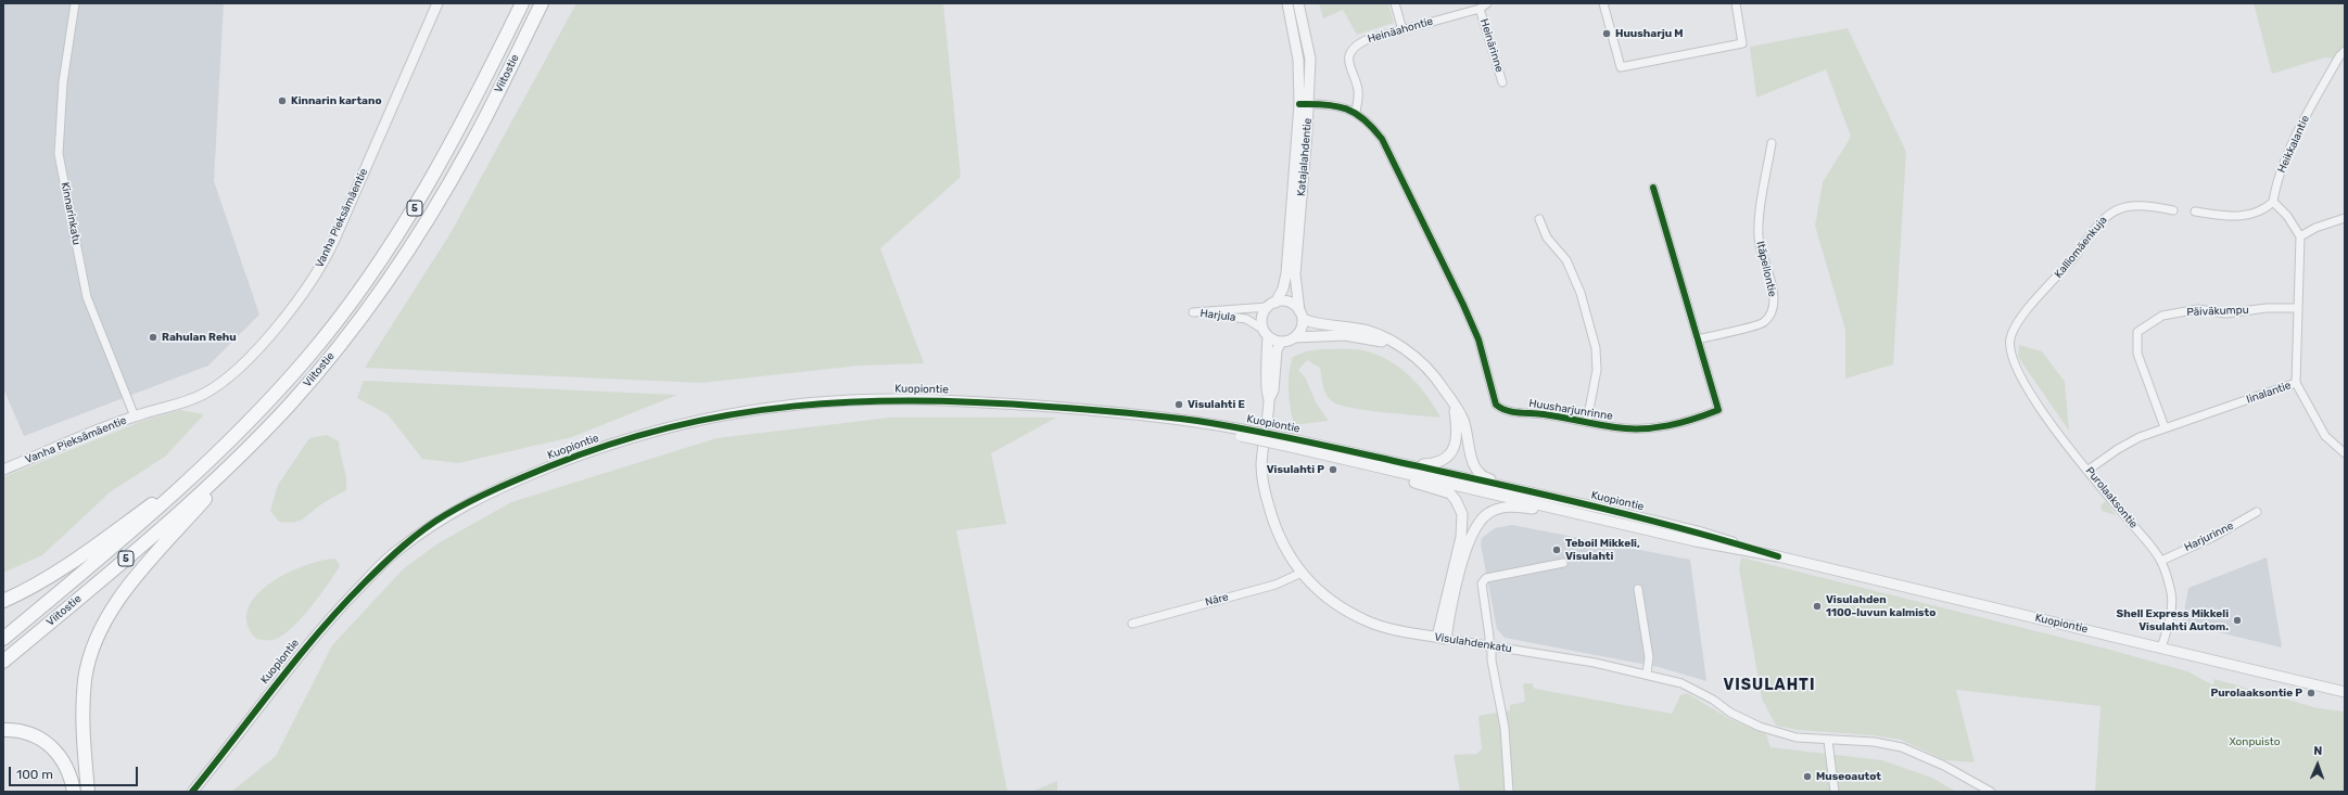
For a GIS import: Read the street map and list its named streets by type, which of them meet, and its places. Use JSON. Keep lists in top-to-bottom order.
{
  "streets": {
    "highway": ["Viitostie", "5"],
    "street": [
      "Heinäahontie",
      "Heinärinne",
      "Heikkalantie",
      "Katajalahdentie",
      "Kinnarinkatu",
      "Vanha Pieksämäentie",
      "Kalliomäenkuja",
      "Itäpellontie",
      "Päiväkumpu",
      "Harjula",
      "Kuopiontie",
      "Iinalantie",
      "Huusharjunrinne",
      "Purolaaksontie",
      "Harjurinne",
      "Näre",
      "Visulahdenkatu"
    ]
  },
  "crossings": [
    ["Heinäahontie", "Heinärinne"],
    ["Heinäahontie", "Huusharjunrinne"],
    ["Katajalahdentie", "Harjula"],
    ["Katajalahdentie", "Huusharjunrinne"],
    ["Katajalahdentie", "Visulahdenkatu"],
    ["Kinnarinkatu", "Vanha Pieksämäentie"],
    ["Kalliomäenkuja", "Purolaaksontie"],
    ["Itäpellontie", "Huusharjunrinne"],
    ["Päiväkumpu", "Iinalantie"],
    ["Harjula", "Visulahdenkatu"],
    ["Kuopiontie", "Purolaaksontie"],
    ["Iinalantie", "Purolaaksontie"],
    ["Purolaaksontie", "Harjurinne"],
    ["Näre", "Visulahdenkatu"]
  ],
  "districts": ["VISULAHTI"],
  "parks": ["Xonpuisto"],
  "places": [
    "Huusharju M",
    "Kinnarin kartano",
    "Rahulan Rehu",
    "Visulahti E",
    "Visulahti P",
    "Teboil Mikkeli, Visulahti",
    "Visulahden 1100-luvun kalmisto",
    "Shell Express Mikkeli Visulahti Autom.",
    "Purolaaksontie P",
    "Museoautot"
  ],
  "scale_bar": "100 m",
  "north": "top"
}
